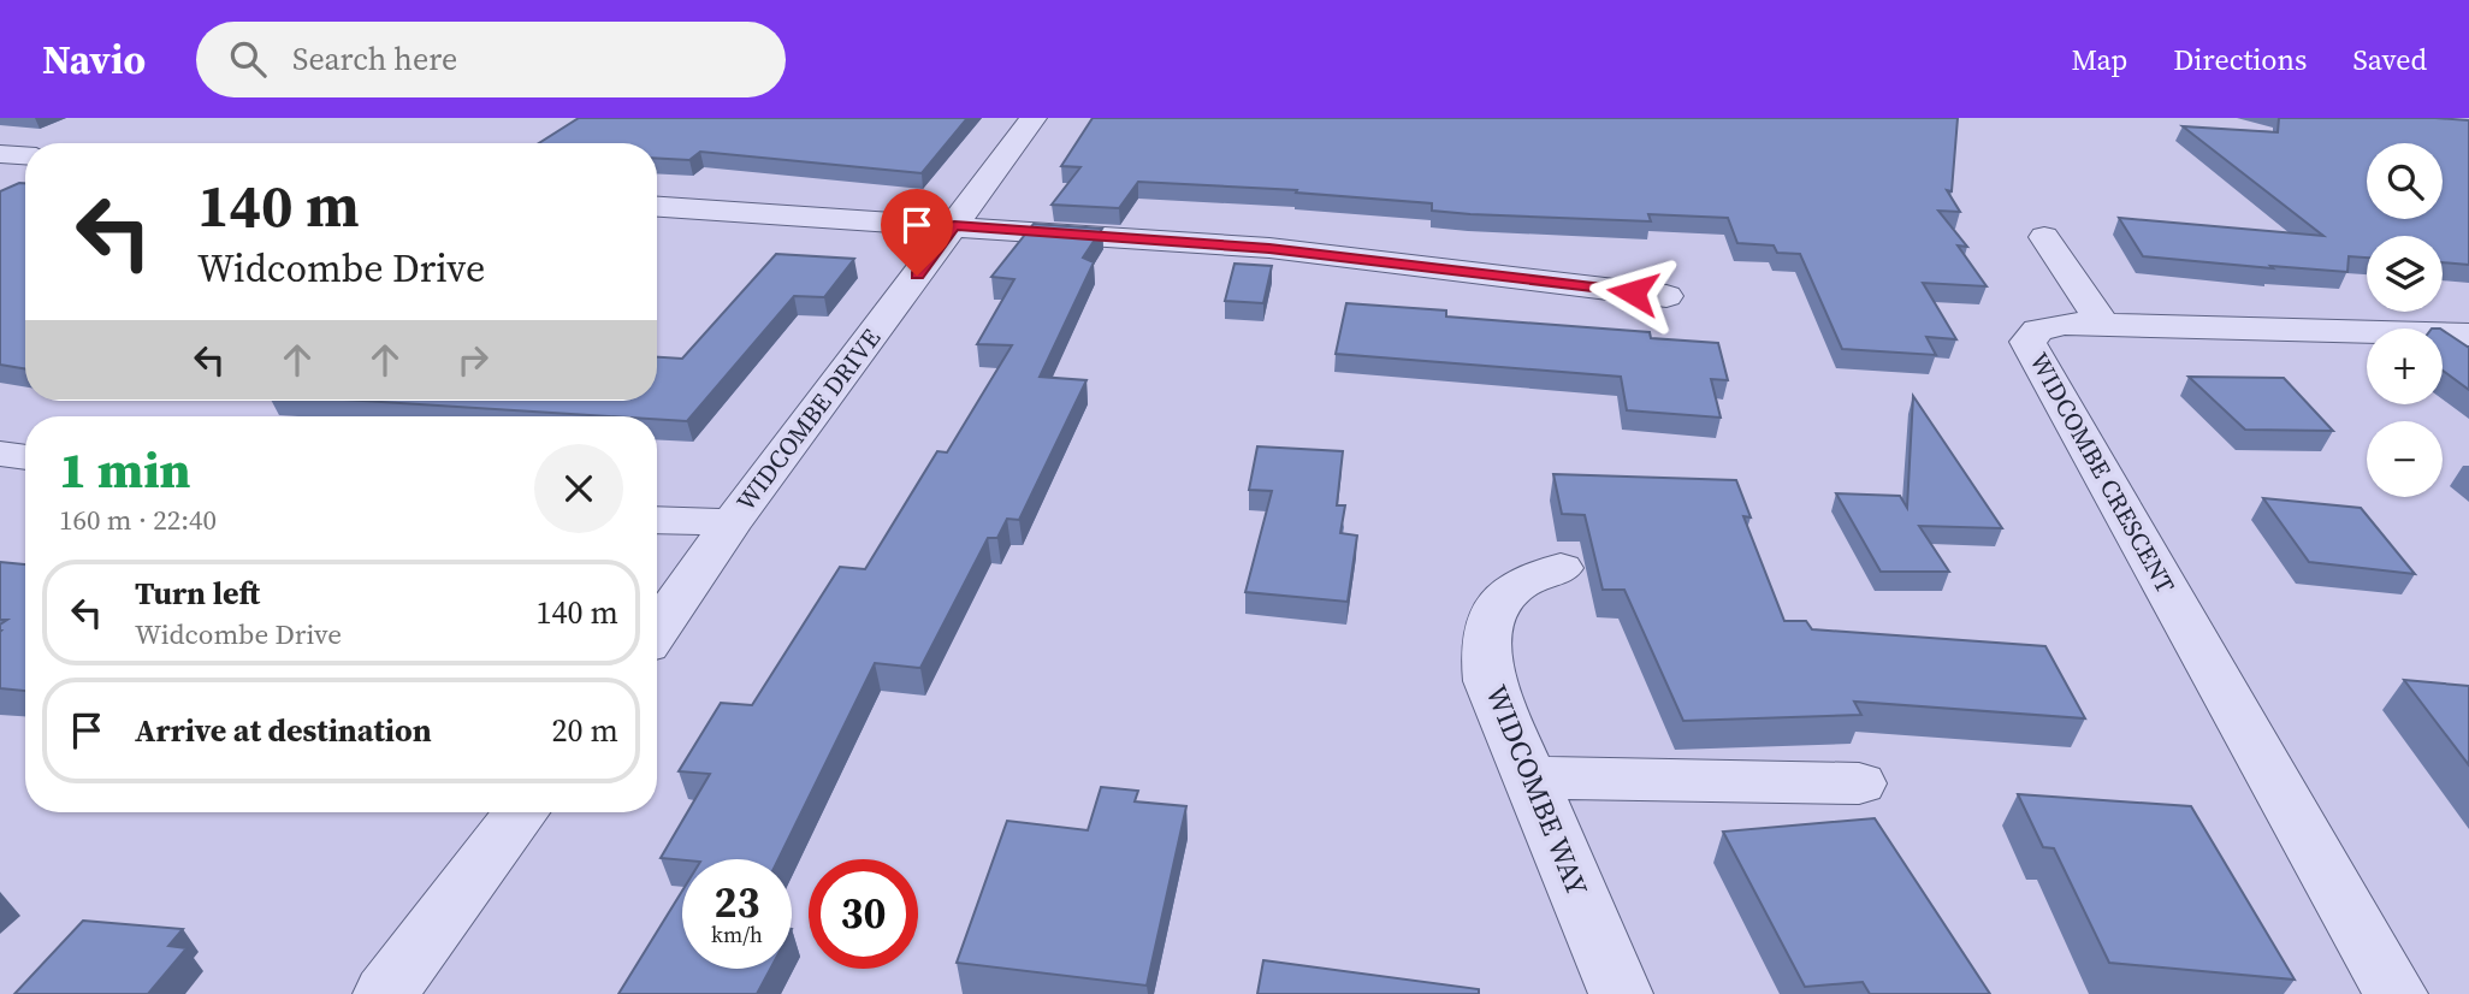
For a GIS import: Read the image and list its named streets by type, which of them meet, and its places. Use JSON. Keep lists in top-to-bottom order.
{
  "streets": {
    "street": ["WIDCOMBE DRIVE", "WIDCOMBE CRESCENT", "WIDCOMBE WAY"]
  },
  "page": {
    "header": "Navio",
    "search": "Search here",
    "nav": ["Map", "Directions", "Saved"],
    "map_buttons": ["+", "−"],
    "turn": ["140 m", "Widcombe Drive"],
    "heading": ["1 min", "160 m · 22:40"],
    "list": [
      {
        "name": "Turn left",
        "note": "Widcombe Drive",
        "value": "140 m"
      },
      {
        "name": "Arrive at destination",
        "value": "20 m"
      }
    ],
    "speed": "23 km/h",
    "limit": "30"
  }
}
